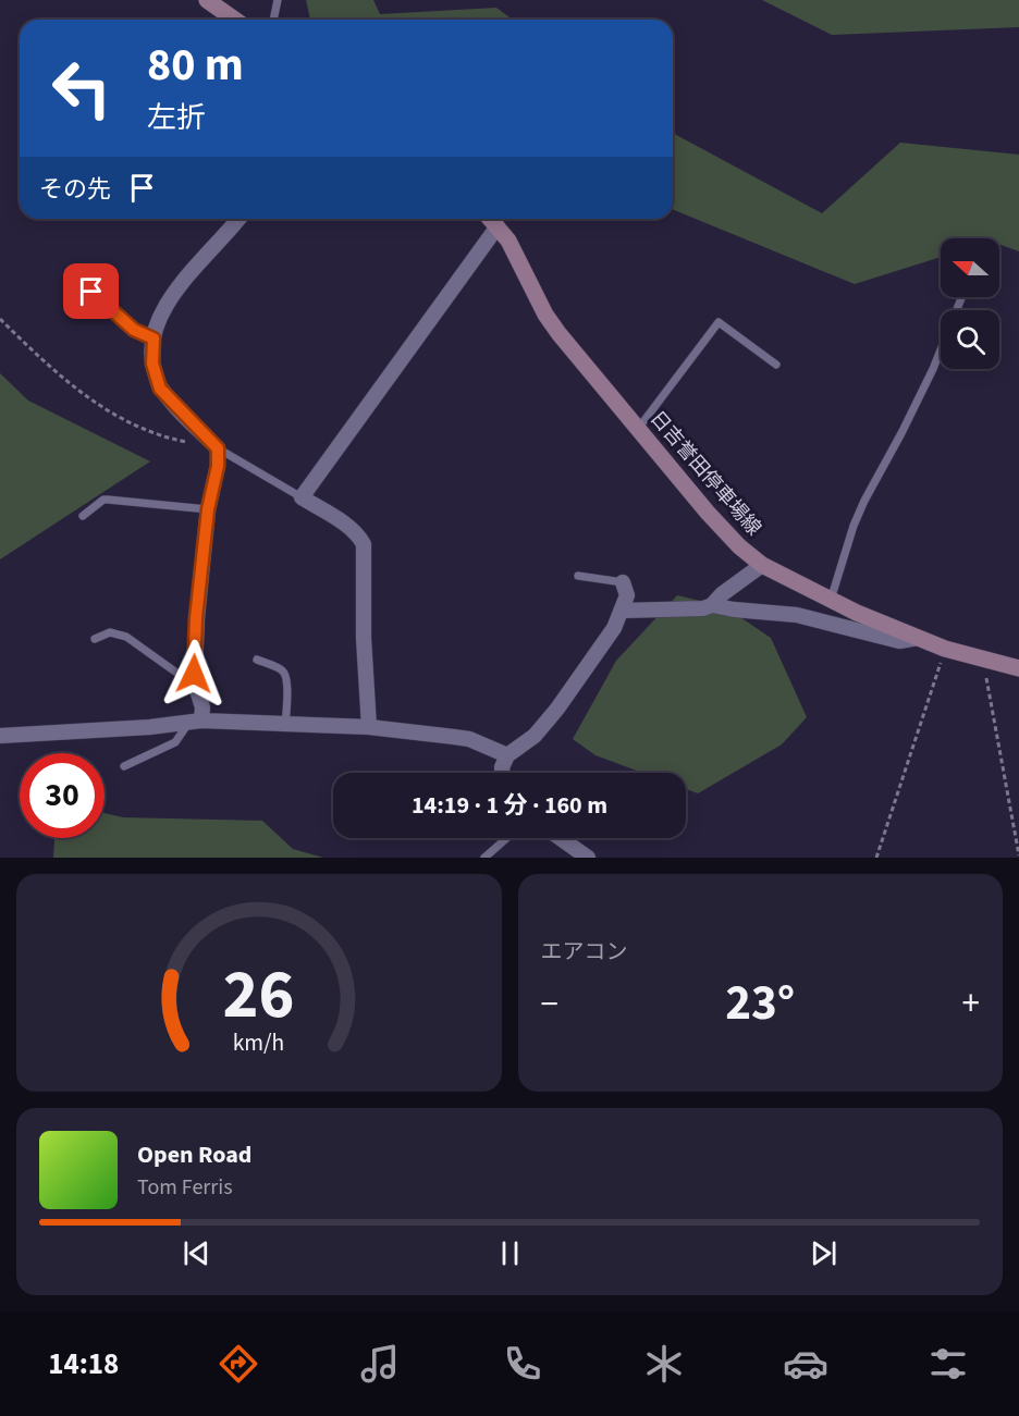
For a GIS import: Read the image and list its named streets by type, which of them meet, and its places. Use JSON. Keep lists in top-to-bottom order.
{
  "streets": {
    "main road": ["日吉誉田停車場線"]
  },
  "north": "left",
  "page": {
    "turn": ["80 m", "左折"],
    "then": "その先",
    "limit": "30",
    "trip": "14:19 · 1 分 · 160 m",
    "tile": "エアコン",
    "heat": ["−", "23°", "+"],
    "song": ["Open Road", "Tom Ferris"],
    "tabs": "14:18",
    "gauge": ["26", "km/h"]
  }
}
